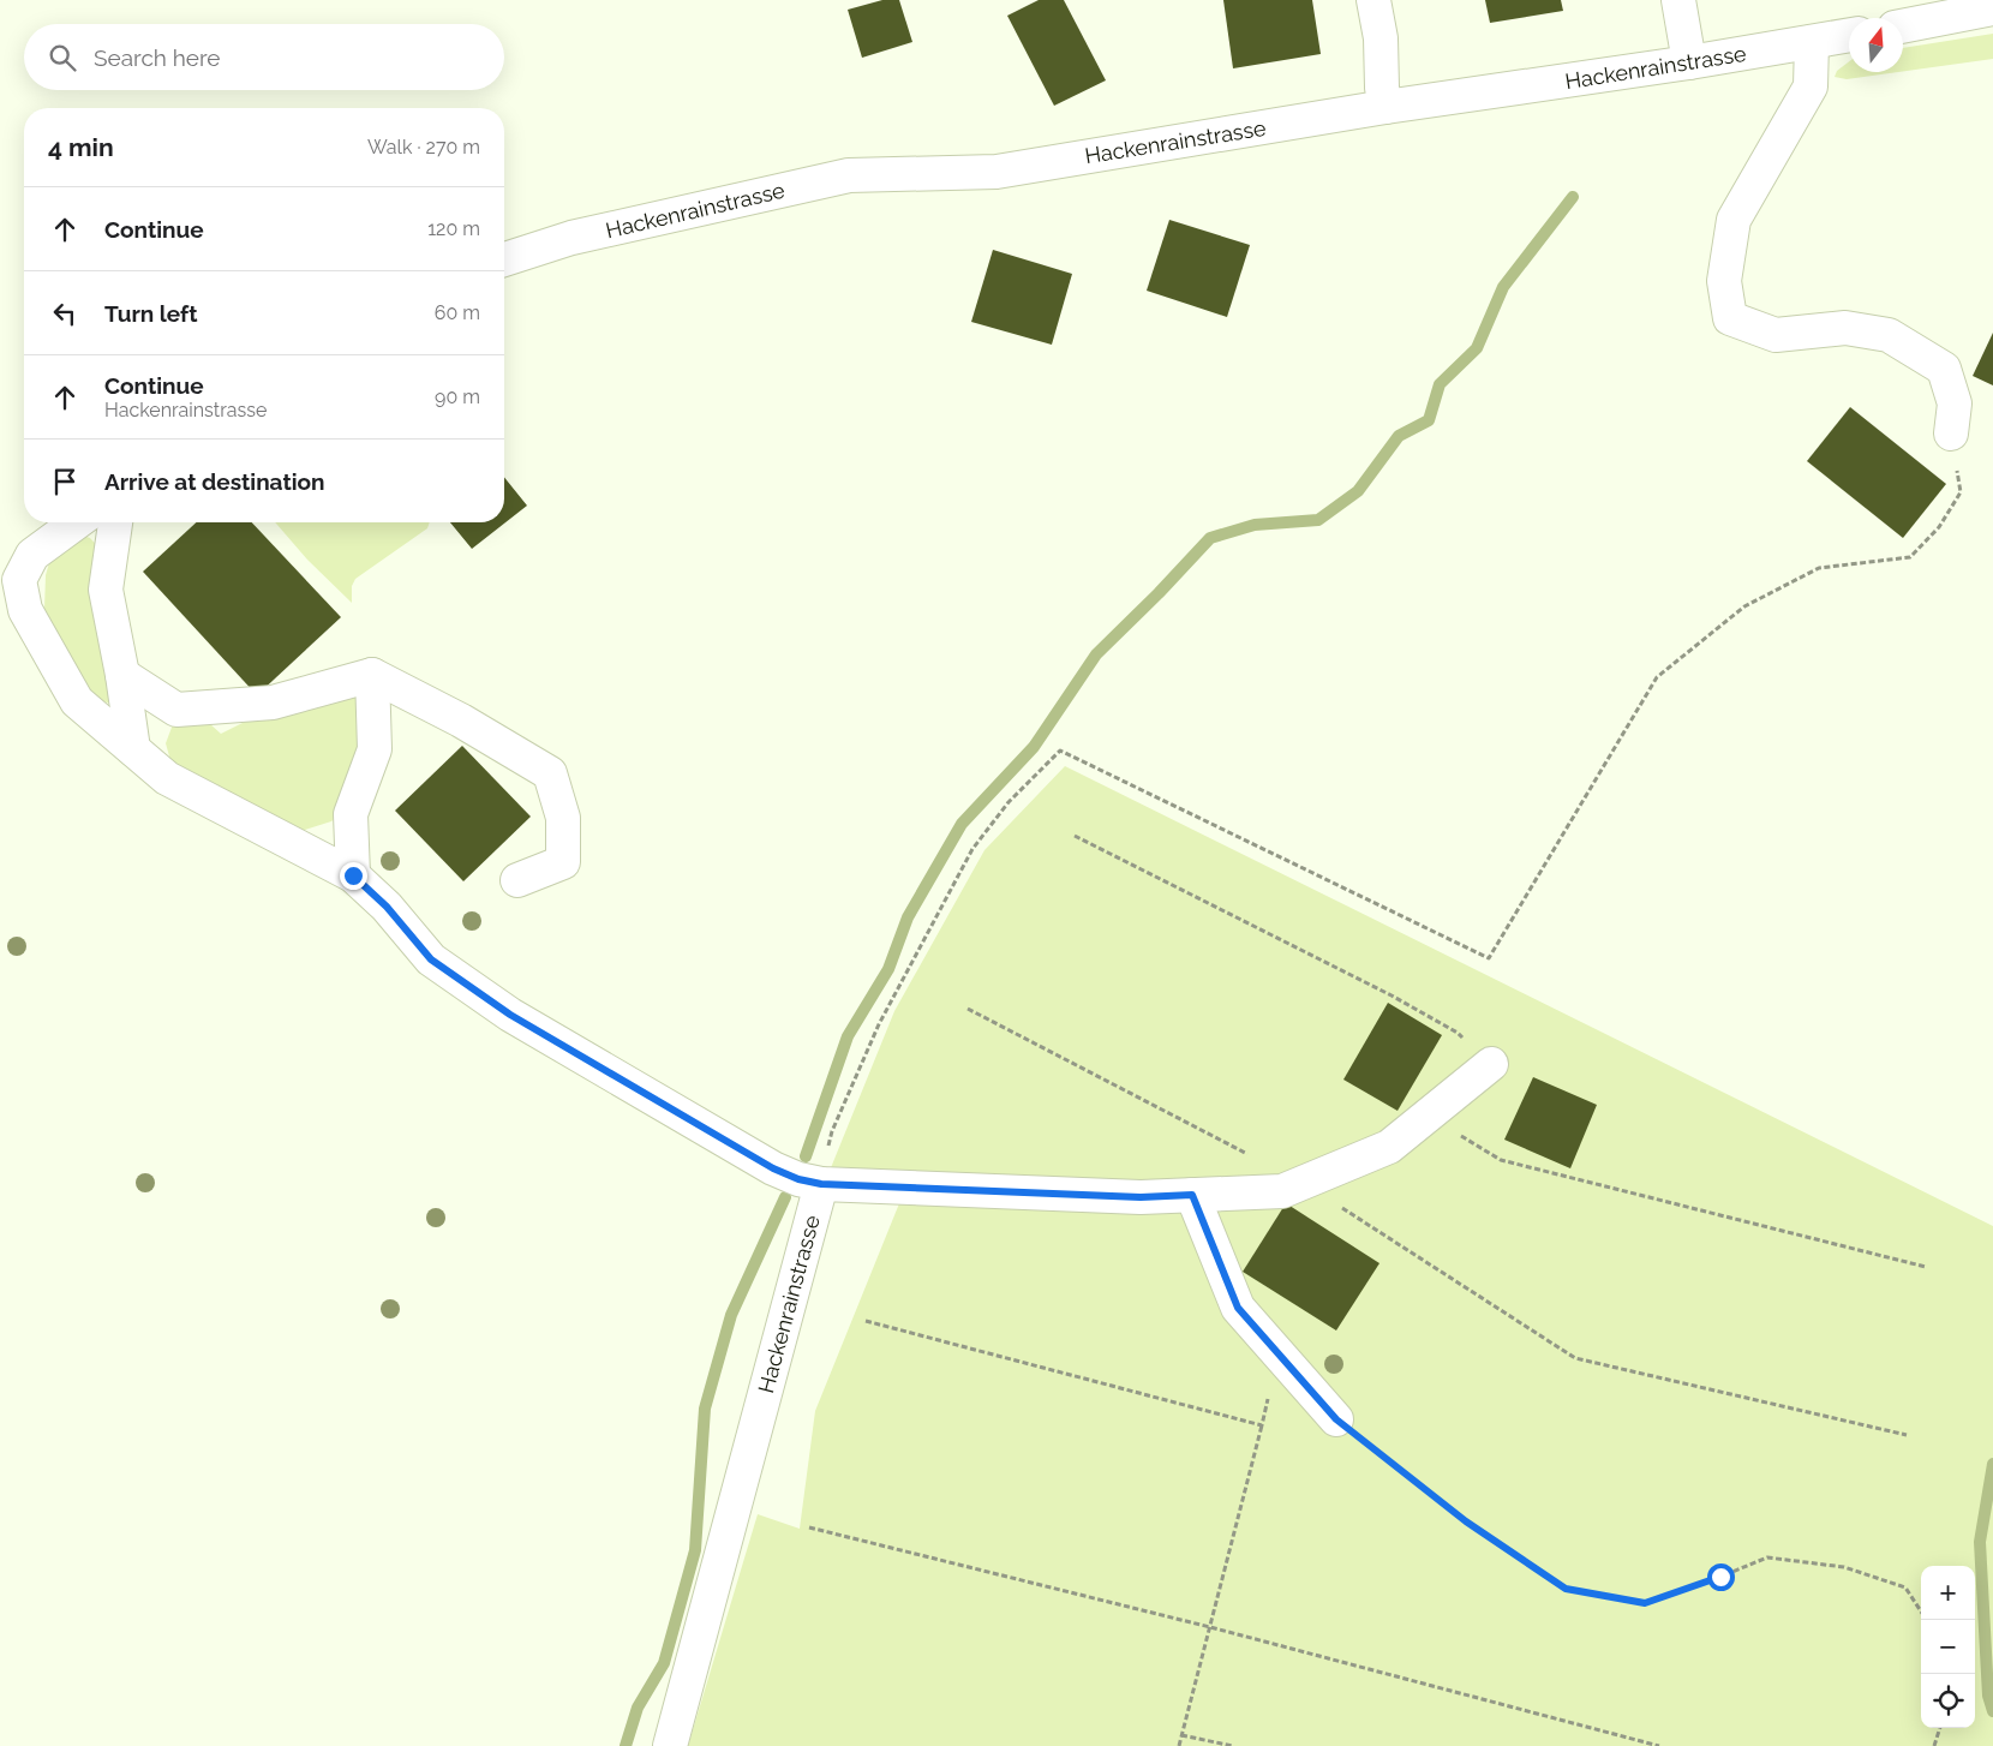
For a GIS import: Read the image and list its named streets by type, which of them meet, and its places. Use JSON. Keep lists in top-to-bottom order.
{
  "streets": {
    "street": ["Hackenrainstrasse"]
  },
  "north": "top",
  "page": {
    "search": "Search here",
    "heading": ["4 min", "Walk · 270 m"],
    "list": [
      ["Continue", "120 m"],
      ["Turn left", "60 m"],
      ["Continue", "Hackenrainstrasse", "90 m"],
      "Arrive at destination"
    ],
    "map_buttons": ["+", "−"]
  }
}
